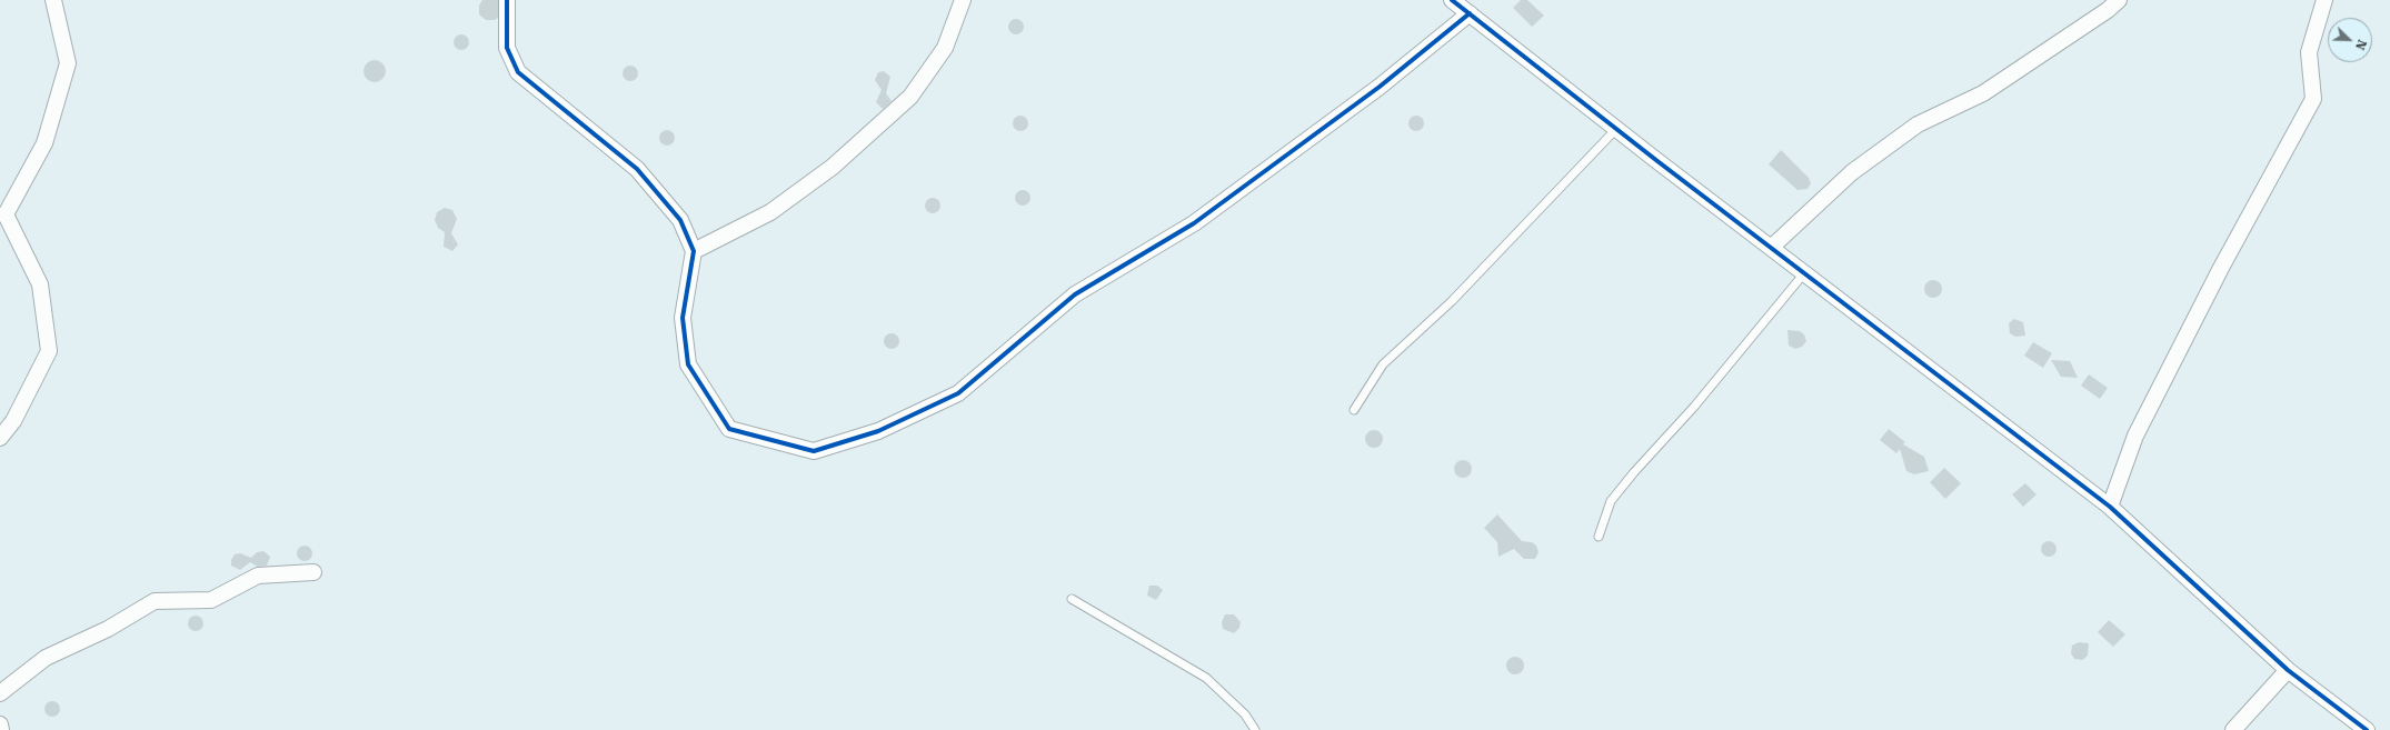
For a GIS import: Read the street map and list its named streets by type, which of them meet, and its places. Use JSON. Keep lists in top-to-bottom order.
{
  "north": "bottom right"
}
